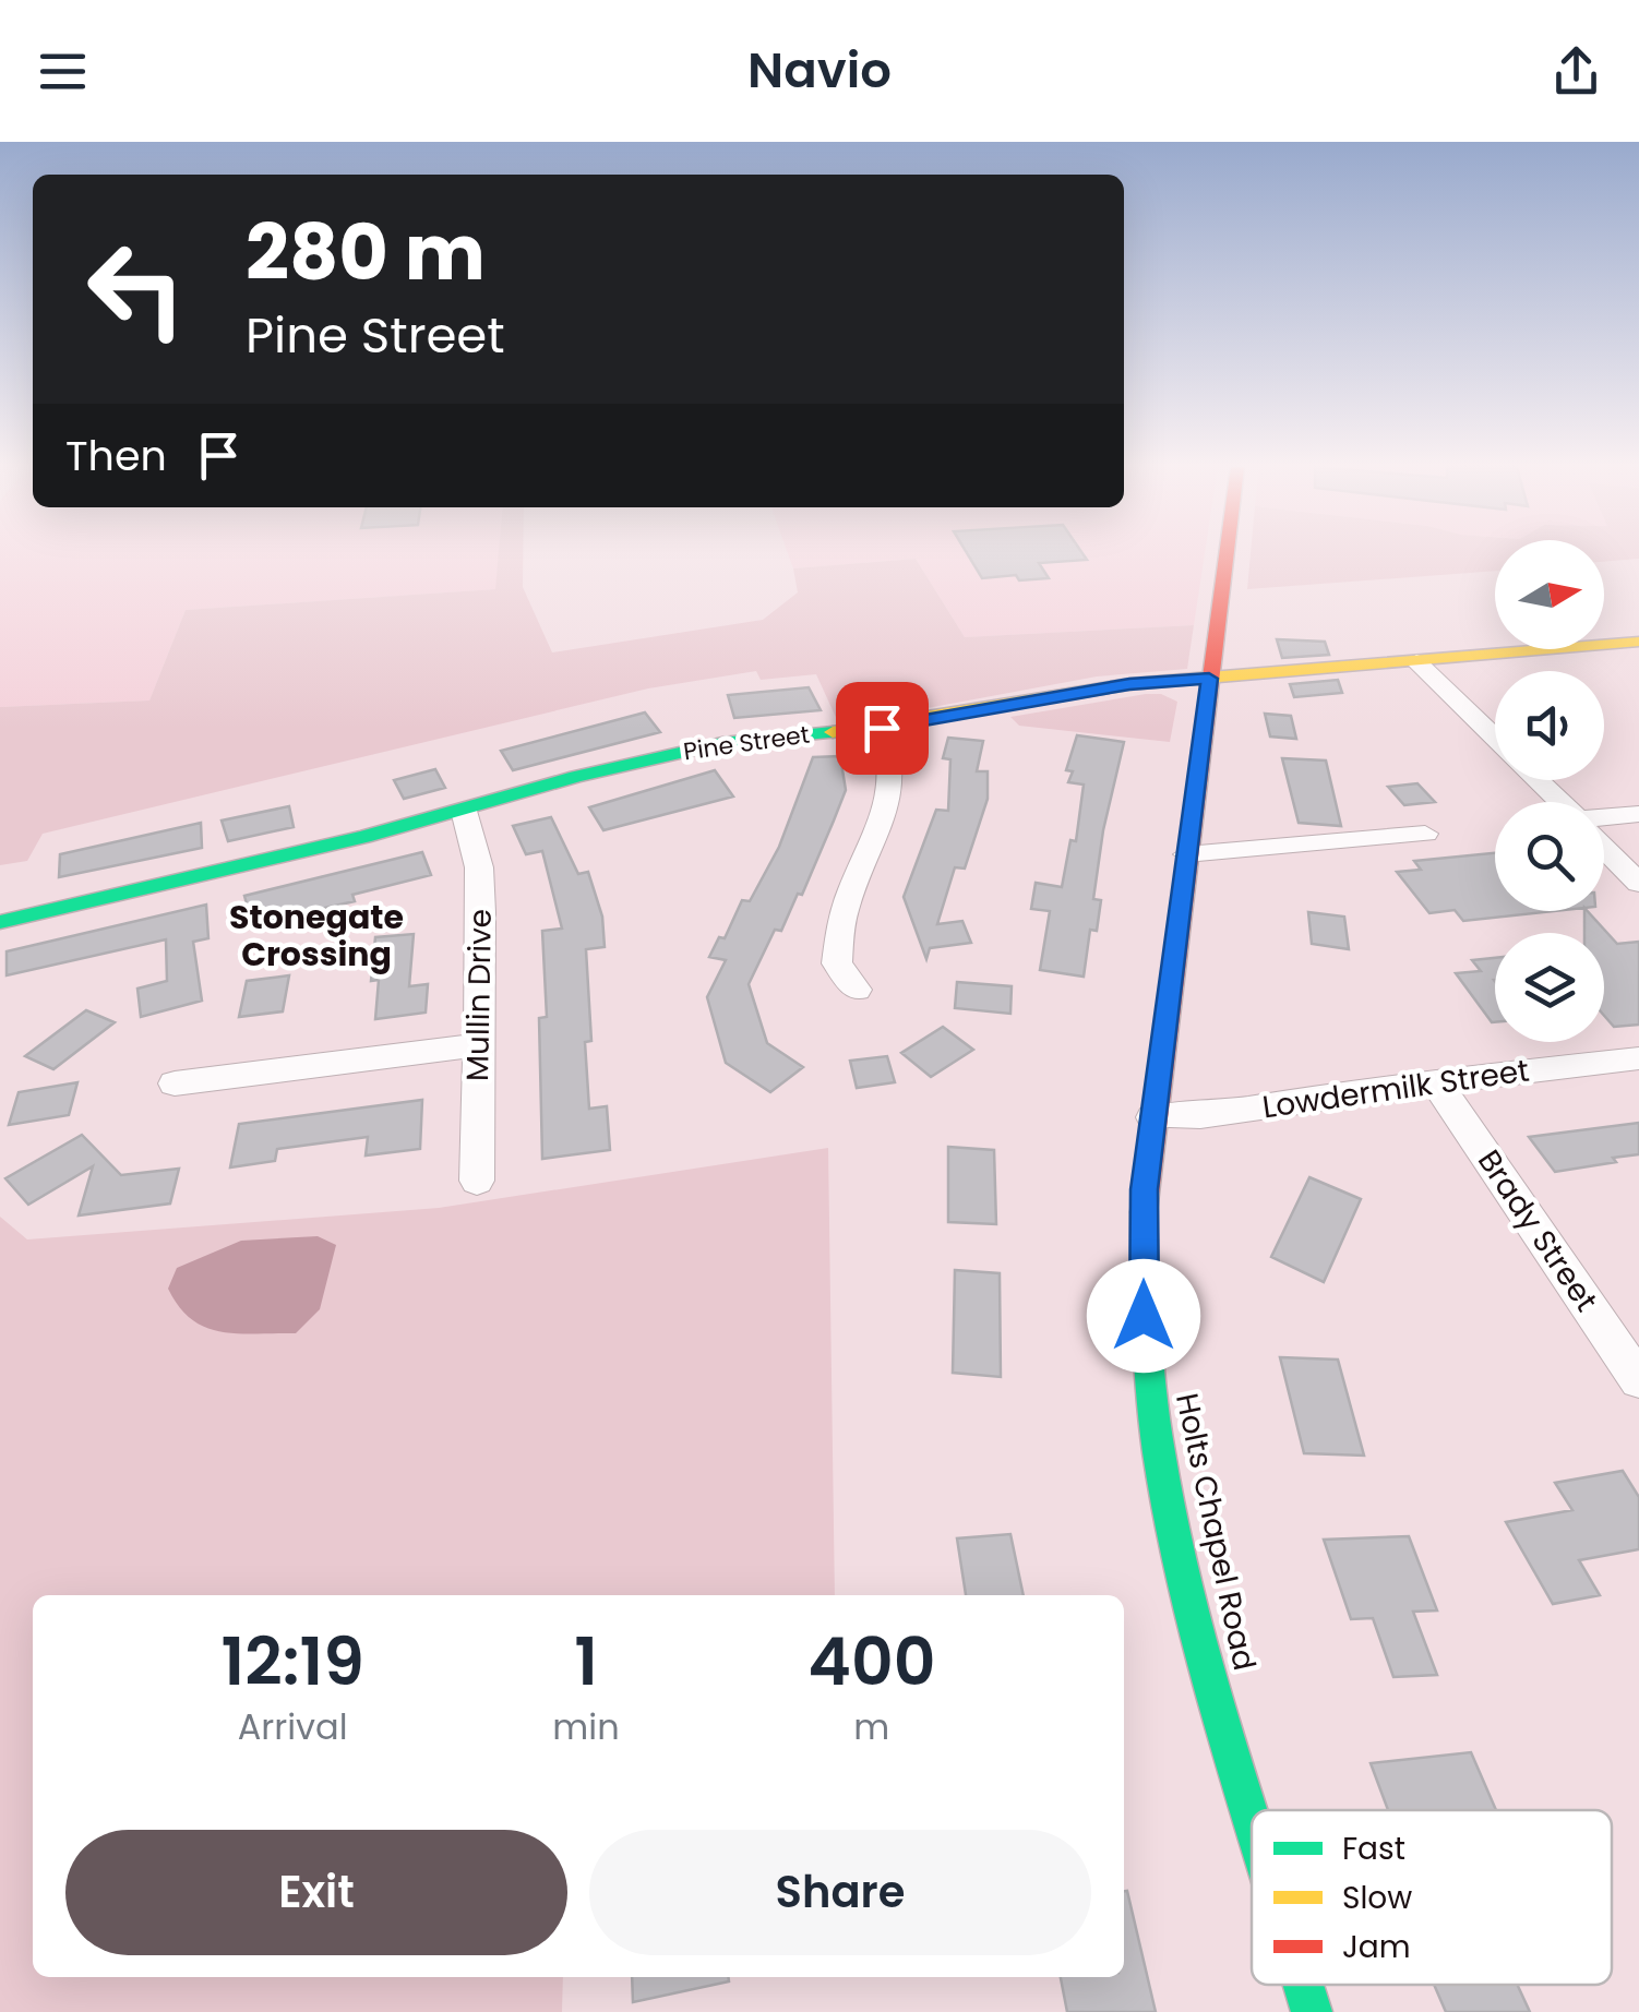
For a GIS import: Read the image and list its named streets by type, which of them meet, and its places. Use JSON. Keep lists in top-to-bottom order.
{
  "streets": {
    "street": [
      "Pine Street",
      "Mullin Drive",
      "Lowdermilk Street",
      "Brady Street",
      "Holts Chapel Road"
    ]
  },
  "crossings": [
    ["Pine Street", "Mullin Drive"],
    ["Pine Street", "Holts Chapel Road"],
    ["Lowdermilk Street", "Brady Street"],
    ["Lowdermilk Street", "Holts Chapel Road"]
  ],
  "districts": ["Stonegate Crossing"],
  "legend": ["Fast", "Slow", "Jam"],
  "north": "right",
  "page": {
    "header": "Navio",
    "turn": ["280 m", "Pine Street"],
    "then": "Then",
    "eta": [
      "12:19",
      "Arrival",
      "1",
      "min",
      "400",
      "m"
    ],
    "buttons": ["Exit", "Share"]
  }
}
